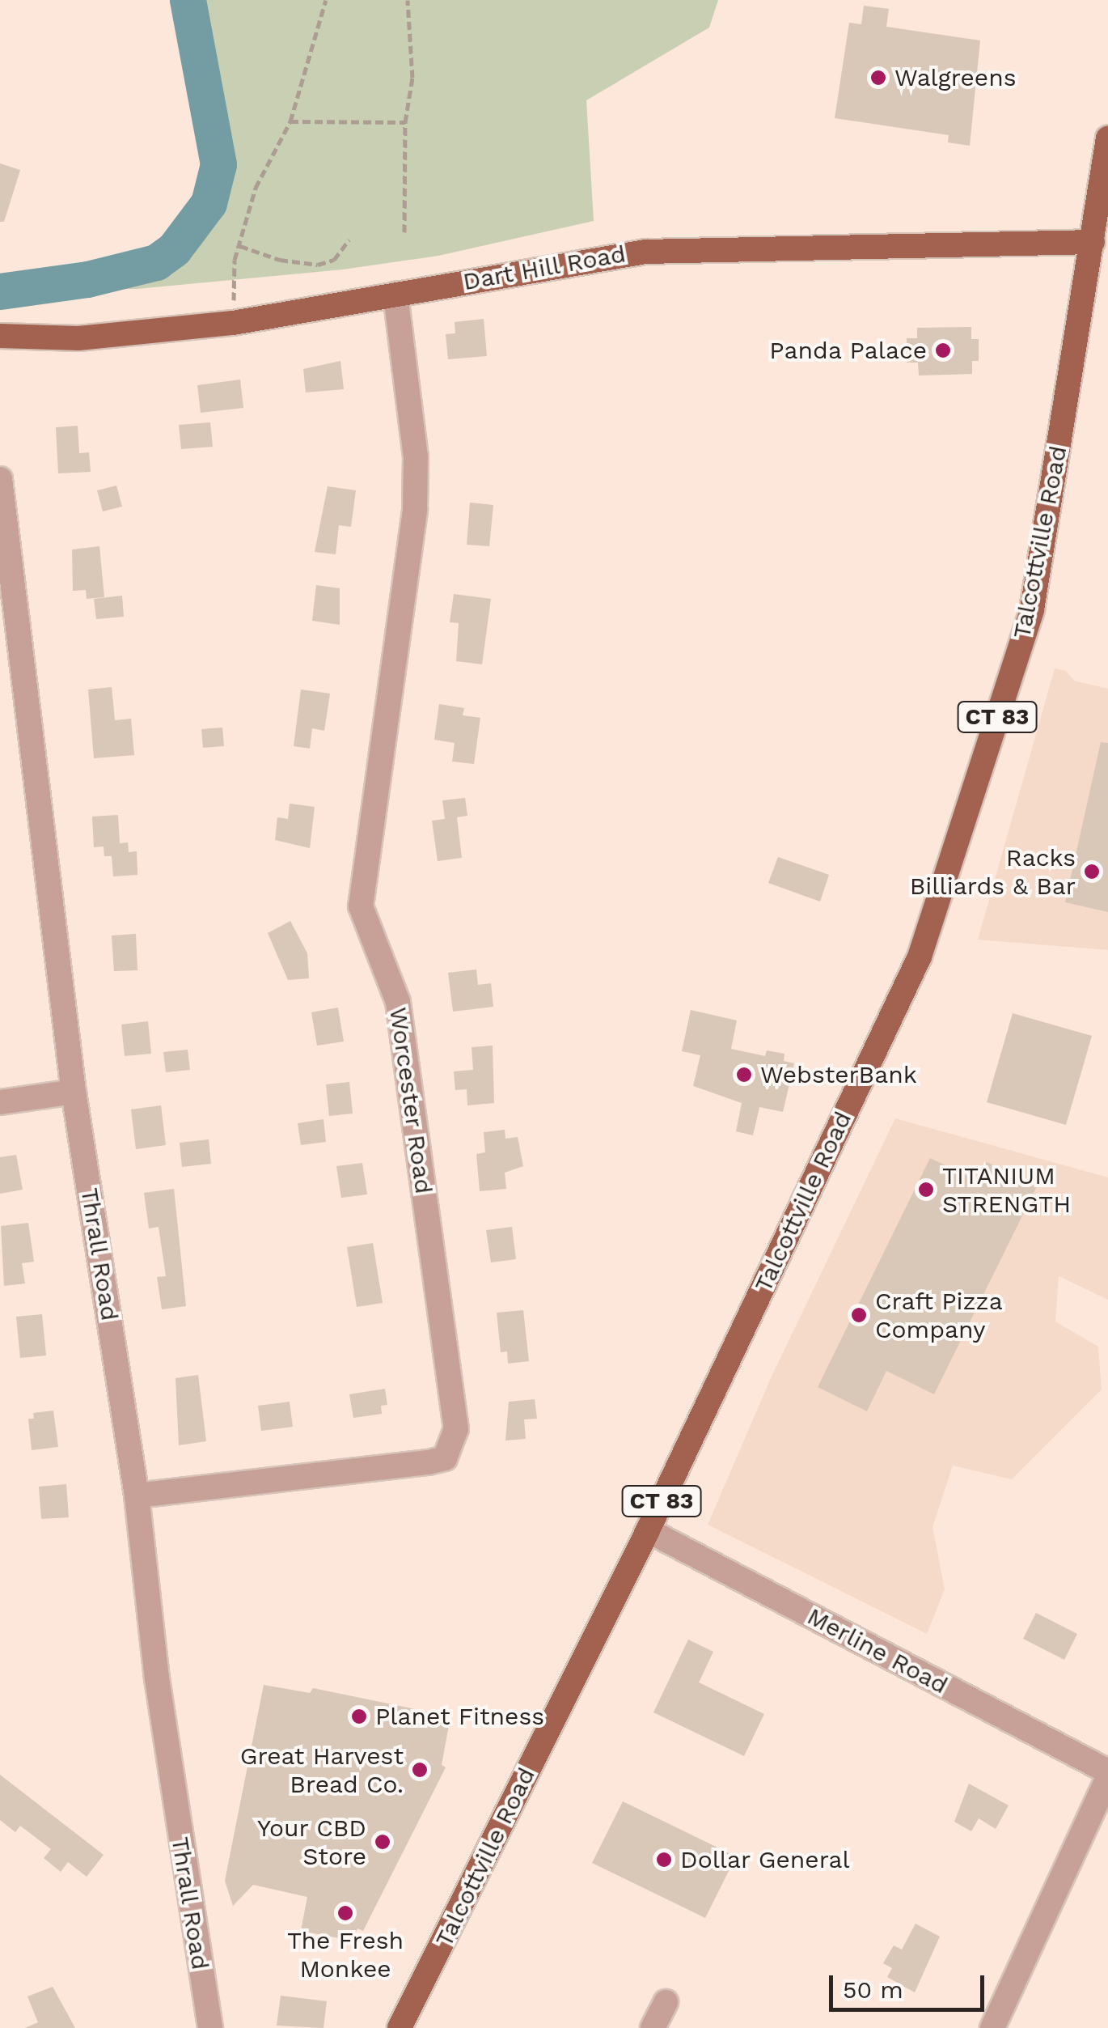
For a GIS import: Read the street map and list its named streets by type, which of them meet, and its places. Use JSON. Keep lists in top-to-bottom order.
{
  "streets": {
    "main road": ["Dart Hill Road", "Talcottville Road", "CT 83"],
    "street": ["Worcester Road", "Thrall Road", "Merline Road"]
  },
  "crossings": [
    ["Dart Hill Road", "Talcottville Road"],
    ["Dart Hill Road", "Worcester Road"],
    ["Talcottville Road", "Merline Road"],
    ["Worcester Road", "Thrall Road"]
  ],
  "places": [
    "Walgreens",
    "Panda Palace",
    "Racks Billiards & Bar",
    "WebsterBank",
    "TITANIUM STRENGTH",
    "Craft Pizza Company",
    "Planet Fitness",
    "Great Harvest Bread Co.",
    "Your CBD Store",
    "Dollar General",
    "The Fresh Monkee"
  ],
  "scale_bar": "50 m"
}
